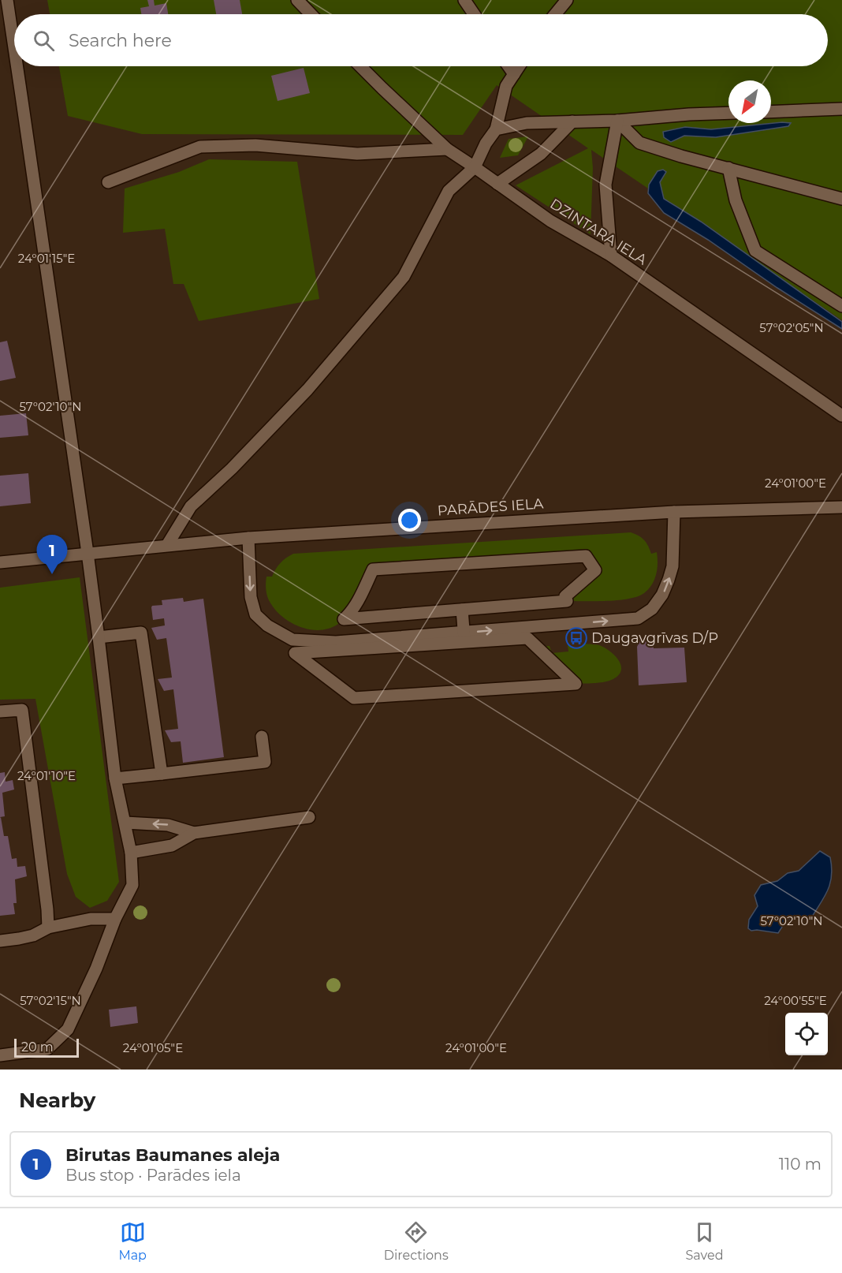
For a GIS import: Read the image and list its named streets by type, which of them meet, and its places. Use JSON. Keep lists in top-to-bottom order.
{
  "streets": {
    "street": ["DZINTARA IELA", "PARĀDES IELA"]
  },
  "places": {
    "bus stop": ["Daugavgrīvas D/P"]
  },
  "scale_bar": "20 m",
  "north": "bottom left",
  "page": {
    "search": "Search here",
    "pins": "1",
    "scale": "20 m",
    "heading": "Nearby",
    "list": [
      {
        "mark": "1",
        "name": "Birutas Baumanes aleja",
        "note": "Bus stop · Parādes iela",
        "value": "110 m"
      }
    ],
    "nav": ["Map", "Directions", "Saved"]
  },
  "coordinates": [
    "24°01'15\"E",
    "57°02'05\"N",
    "57°02'10\"N",
    "24°01'00\"E",
    "24°01'10\"E",
    "57°02'15\"N",
    "24°00'55\"E",
    "24°01'05\"E"
  ]
}
